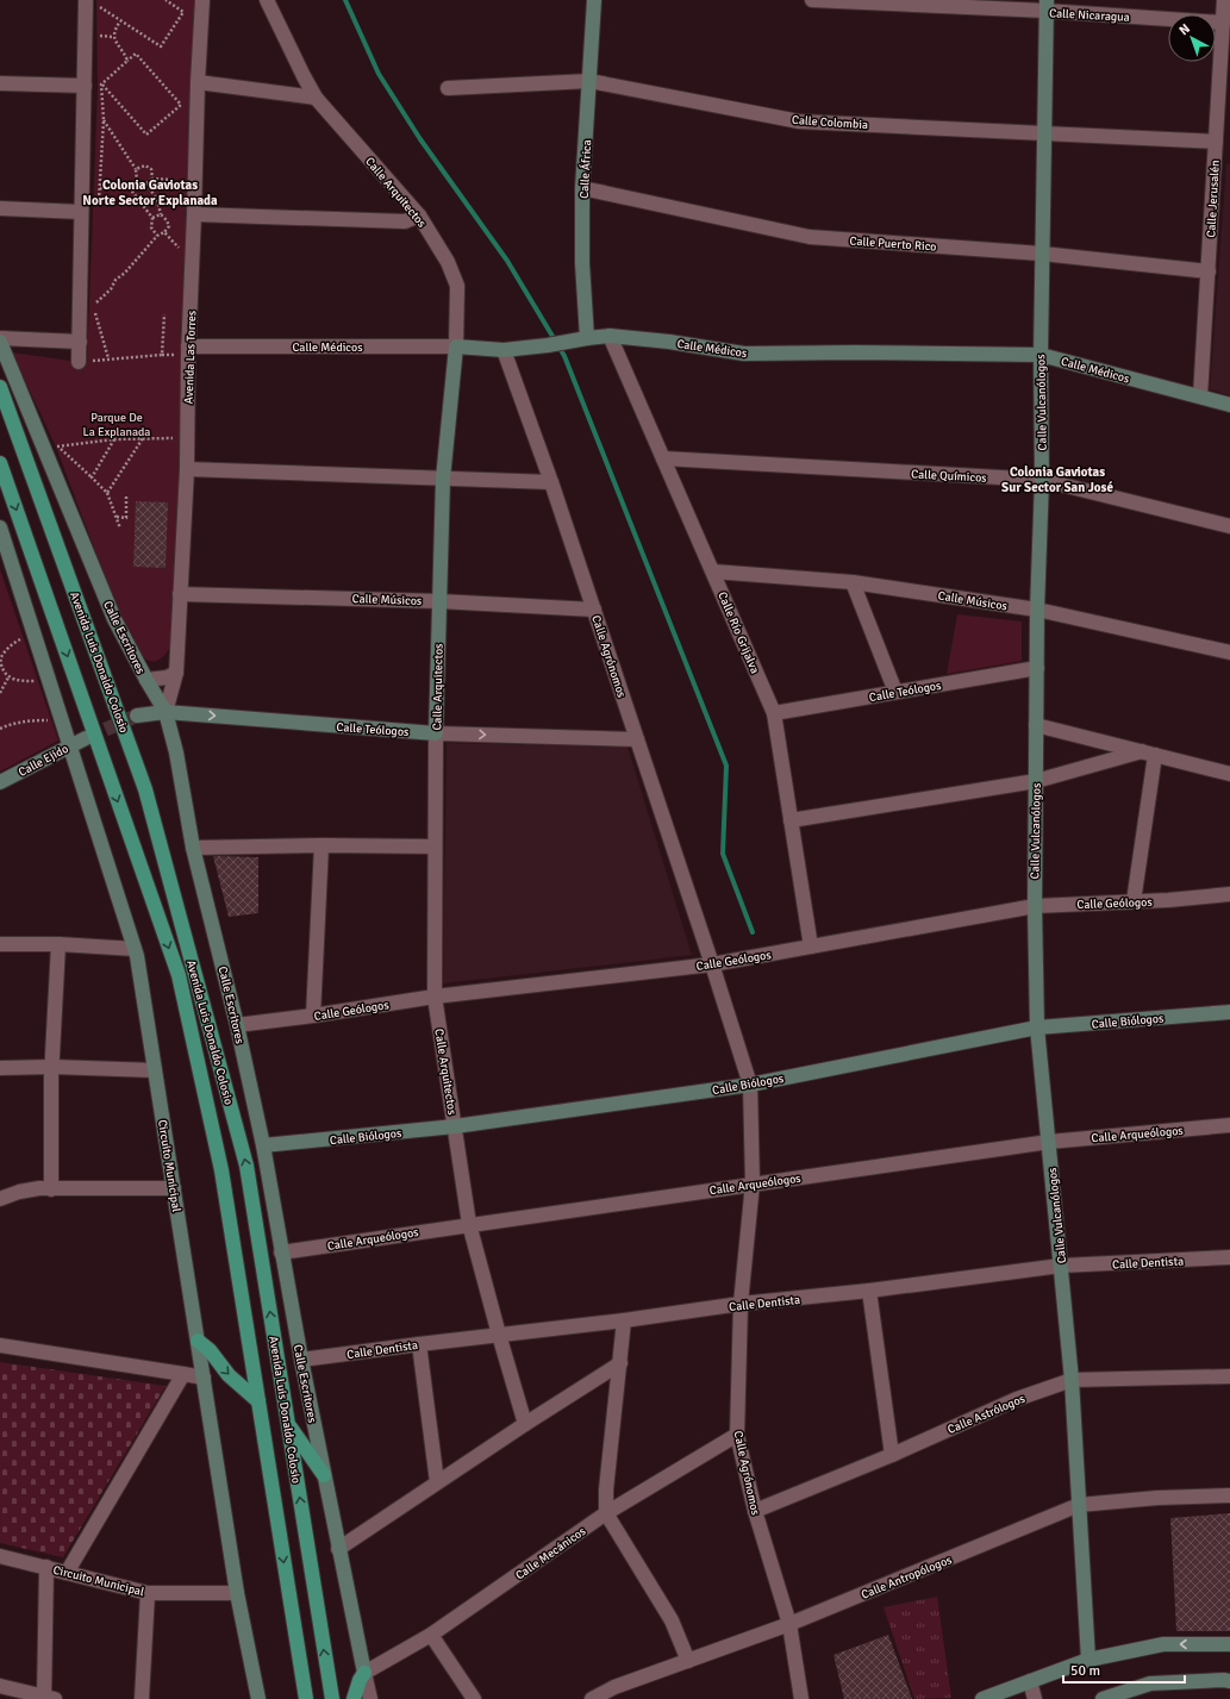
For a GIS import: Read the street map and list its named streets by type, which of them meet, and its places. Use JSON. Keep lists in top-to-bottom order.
{
  "streets": {
    "main road": ["Avenida Luis Donaldo Colosio"],
    "street": [
      "Calle Nicaragua",
      "Calle Colombia",
      "Calle África",
      "Calle Arquitectos",
      "Calle Jerusalén",
      "Calle Puerto Rico",
      "Calle Médicos",
      "Avenida Las Torres",
      "Calle Vulcanólogos",
      "Calle Químicos",
      "Calle Músicos",
      "Calle Río Grijalva",
      "Calle Escritores",
      "Calle Agrónomos",
      "Calle Teólogos",
      "Calle Ejido",
      "Calle Geólogos",
      "Calle Biólogos",
      "Calle Arqueólogos",
      "Circuito Municipal",
      "Calle Dentista",
      "Calle Astrólogos",
      "Calle Mecánicos",
      "Calle Antropólogos"
    ]
  },
  "crossings": [
    ["Calle Nicaragua", "Calle Jerusalén"],
    ["Calle Nicaragua", "Calle Vulcanólogos"],
    ["Calle Colombia", "Calle África"],
    ["Calle Colombia", "Calle Jerusalén"],
    ["Calle Colombia", "Calle Vulcanólogos"],
    ["Calle África", "Calle Puerto Rico"],
    ["Calle África", "Calle Médicos"],
    ["Calle Arquitectos", "Calle Médicos"],
    ["Calle Arquitectos", "Calle Músicos"],
    ["Calle Arquitectos", "Calle Teólogos"],
    ["Calle Arquitectos", "Calle Geólogos"],
    ["Calle Arquitectos", "Calle Biólogos"],
    ["Calle Arquitectos", "Calle Arqueólogos"],
    ["Calle Arquitectos", "Calle Dentista"],
    ["Calle Jerusalén", "Calle Puerto Rico"],
    ["Calle Jerusalén", "Calle Médicos"],
    ["Calle Puerto Rico", "Calle Vulcanólogos"],
    ["Calle Médicos", "Avenida Las Torres"],
    ["Calle Médicos", "Calle Vulcanólogos"],
    ["Calle Médicos", "Calle Río Grijalva"],
    ["Calle Médicos", "Calle Agrónomos"],
    ["Avenida Las Torres", "Calle Músicos"],
    ["Avenida Las Torres", "Calle Escritores"],
    ["Avenida Las Torres", "Calle Teólogos"],
    ["Calle Vulcanólogos", "Calle Químicos"],
    ["Calle Vulcanólogos", "Calle Músicos"],
    ["Calle Vulcanólogos", "Calle Teólogos"],
    ["Calle Vulcanólogos", "Calle Geólogos"],
    ["Calle Vulcanólogos", "Calle Biólogos"],
    ["Calle Vulcanólogos", "Calle Arqueólogos"],
    ["Calle Vulcanólogos", "Calle Dentista"],
    ["Calle Vulcanólogos", "Calle Astrólogos"],
    ["Calle Vulcanólogos", "Calle Antropólogos"],
    ["Calle Químicos", "Calle Río Grijalva"],
    ["Calle Músicos", "Calle Río Grijalva"],
    ["Calle Músicos", "Calle Agrónomos"],
    ["Calle Río Grijalva", "Calle Teólogos"],
    ["Calle Río Grijalva", "Calle Geólogos"],
    ["Calle Escritores", "Calle Teólogos"],
    ["Calle Escritores", "Calle Geólogos"],
    ["Calle Escritores", "Calle Biólogos"],
    ["Calle Escritores", "Calle Arqueólogos"],
    ["Calle Escritores", "Calle Dentista"],
    ["Calle Escritores", "Calle Mecánicos"],
    ["Calle Agrónomos", "Calle Teólogos"],
    ["Calle Agrónomos", "Calle Geólogos"],
    ["Calle Agrónomos", "Calle Biólogos"],
    ["Calle Agrónomos", "Calle Arqueólogos"],
    ["Calle Agrónomos", "Calle Dentista"],
    ["Calle Agrónomos", "Calle Astrólogos"],
    ["Calle Agrónomos", "Calle Mecánicos"],
    ["Calle Agrónomos", "Calle Antropólogos"],
    ["Calle Ejido", "Circuito Municipal"]
  ],
  "districts": ["Colonia Gaviotas Norte Sector Explanada", "Colonia Gaviotas Sur Sector San José"],
  "parks": ["Parque De La Explanada"],
  "scale_bar": "50 m",
  "north": "top left"
}
